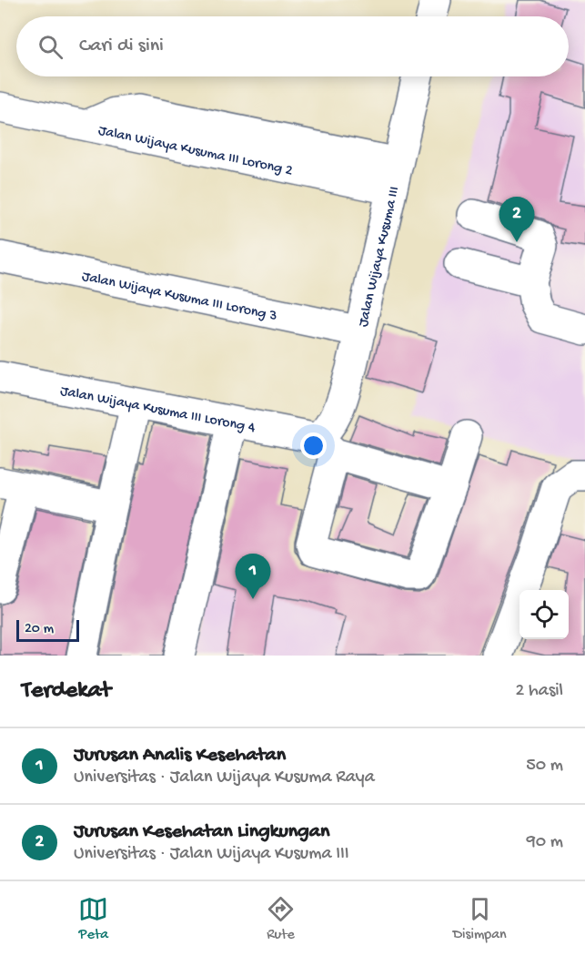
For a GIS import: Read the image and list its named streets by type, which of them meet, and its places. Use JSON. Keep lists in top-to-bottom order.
{
  "streets": {
    "street": [
      "Jalan Wijaya Kusuma III Lorong 2",
      "Jalan Wijaya Kusuma III",
      "Jalan Wijaya Kusuma III Lorong 3",
      "Jalan Wijaya Kusuma III Lorong 4"
    ]
  },
  "crossings": [
    ["Jalan Wijaya Kusuma III Lorong 2", "Jalan Wijaya Kusuma III"],
    ["Jalan Wijaya Kusuma III", "Jalan Wijaya Kusuma III Lorong 3"],
    ["Jalan Wijaya Kusuma III", "Jalan Wijaya Kusuma III Lorong 4"]
  ],
  "scale_bar": "20 m",
  "page": {
    "search": "Cari di sini",
    "pins": ["2", "1"],
    "scale": "20 m",
    "heading": ["Terdekat", "2 hasil"],
    "list": [
      {
        "mark": "1",
        "name": "Jurusan Analis Kesehatan",
        "note": "Universitas · Jalan Wijaya Kusuma Raya",
        "value": "50 m"
      },
      {
        "mark": "2",
        "name": "Jurusan Kesehatan Lingkungan",
        "note": "Universitas · Jalan Wijaya Kusuma III",
        "value": "90 m"
      }
    ],
    "nav": ["Peta", "Rute", "Disimpan"]
  }
}
